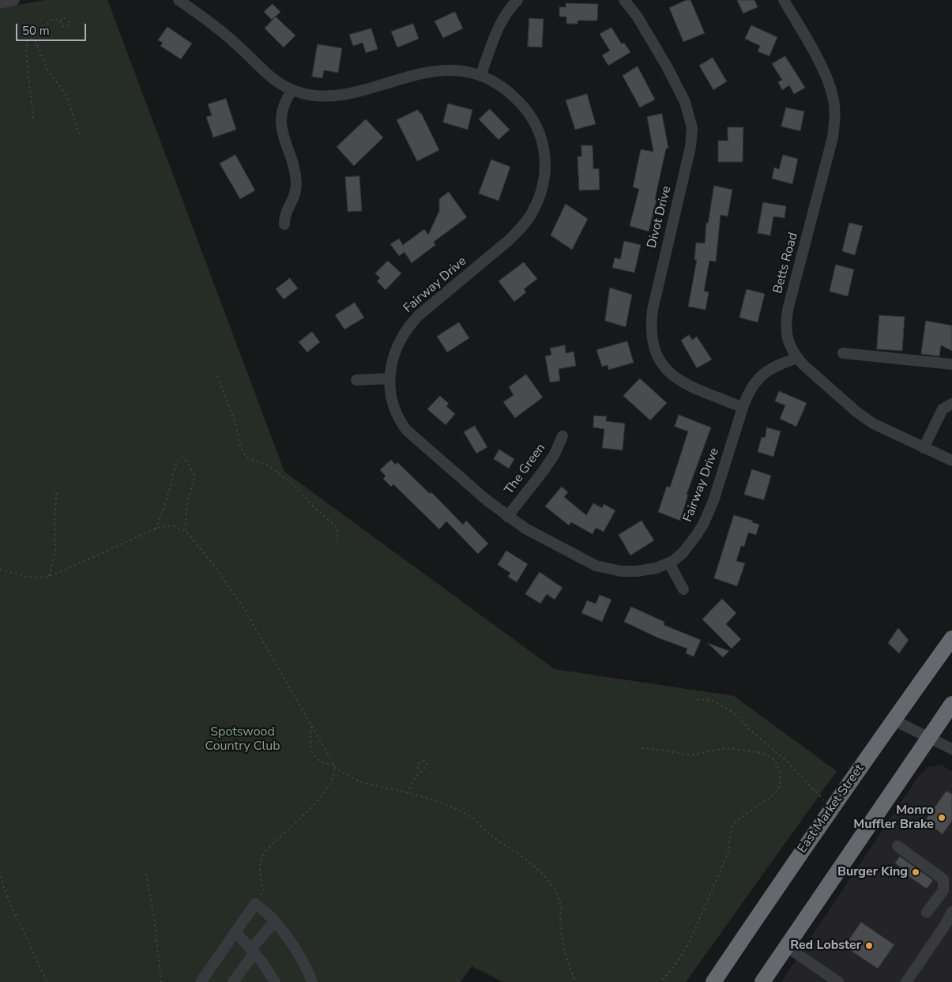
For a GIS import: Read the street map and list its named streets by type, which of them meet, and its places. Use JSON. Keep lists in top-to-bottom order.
{
  "streets": {
    "highway": ["East Market Street"],
    "street": [
      "Divot Drive",
      "Betts Road",
      "Fairway Drive",
      "The Green"
    ]
  },
  "crossings": [
    ["Divot Drive", "Fairway Drive"],
    ["Betts Road", "Fairway Drive"],
    ["Fairway Drive", "The Green"]
  ],
  "parks": ["Spotswood Country Club"],
  "places": ["Monro Muffler Brake", "Burger King", "Red Lobster"],
  "scale_bar": "50 m"
}
